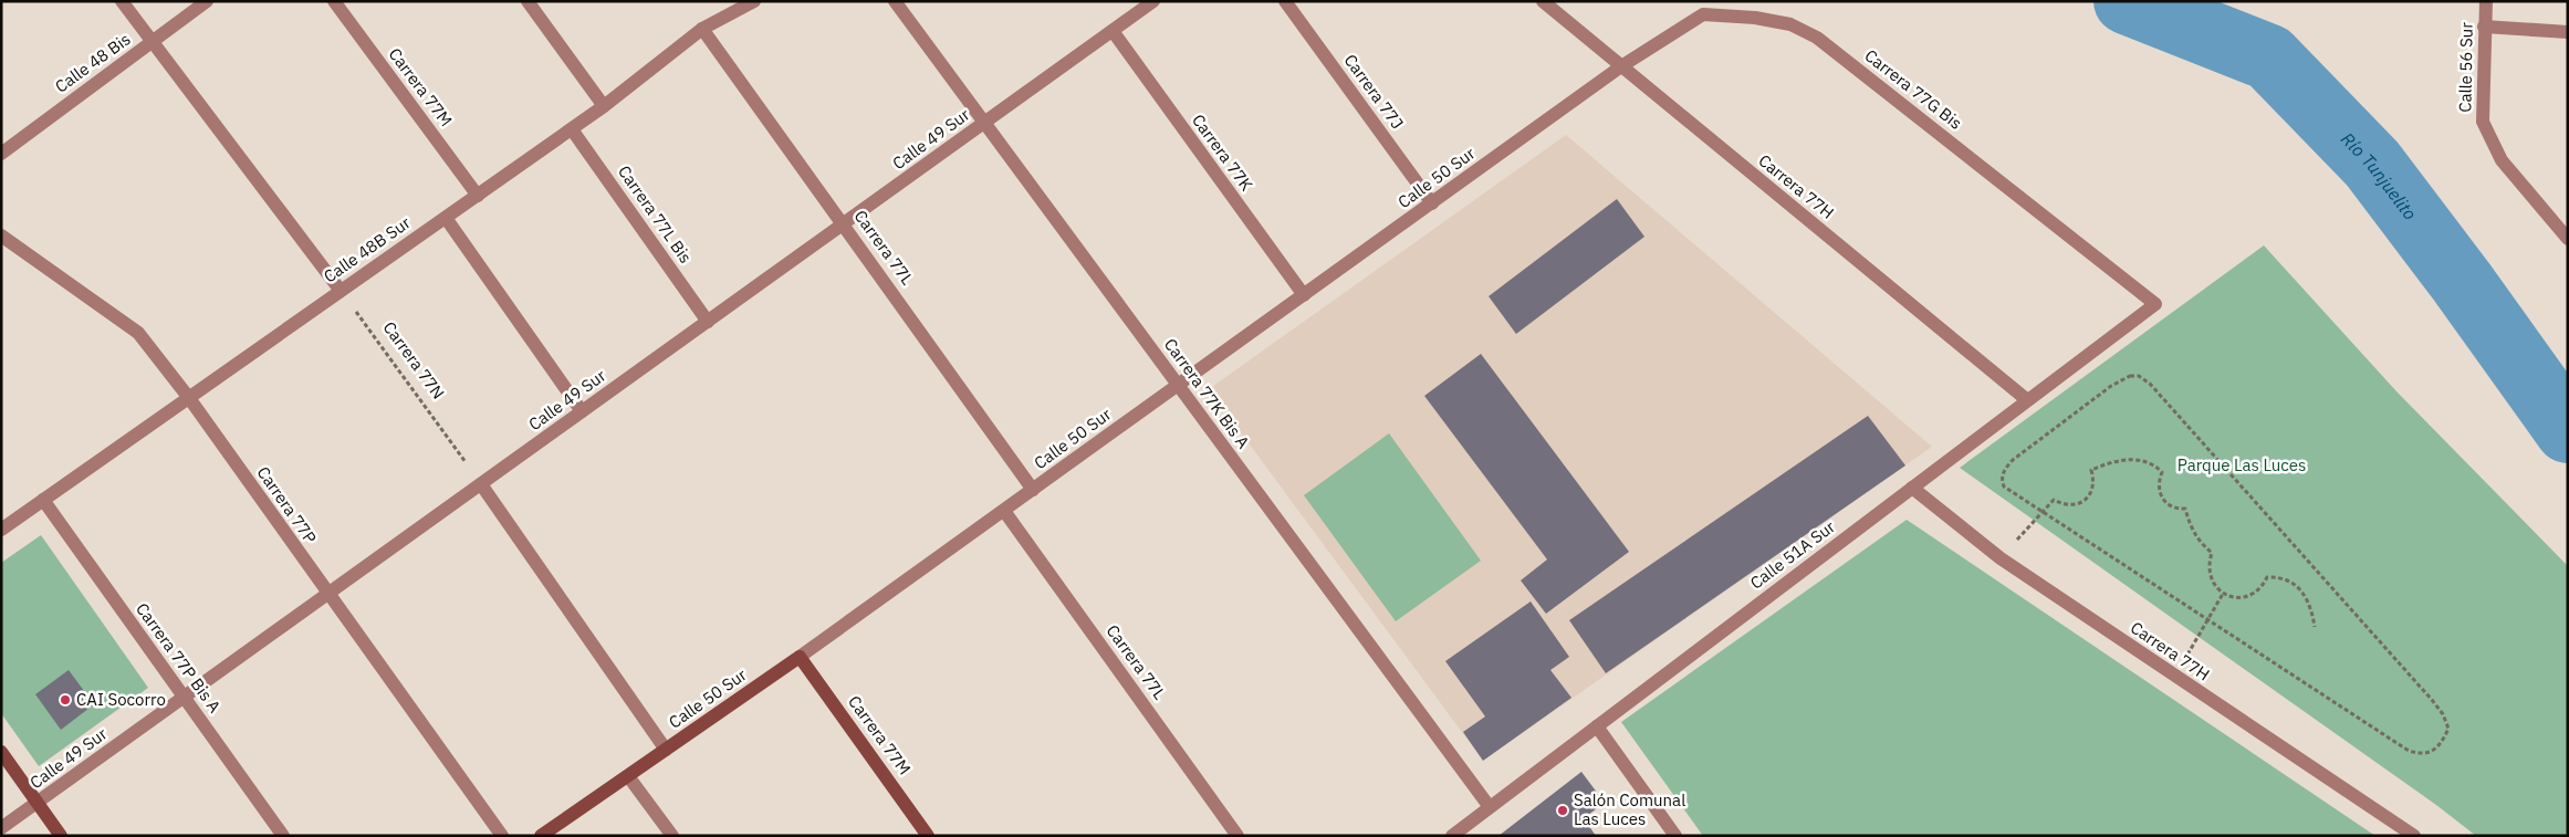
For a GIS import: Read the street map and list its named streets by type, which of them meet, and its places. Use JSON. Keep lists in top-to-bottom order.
{
  "streets": {
    "street": [
      "Calle 48 Bis",
      "Calle 56 Sur",
      "Carrera 77M",
      "Carrera 77G Bis",
      "Carrera 77J",
      "Calle 49 Sur",
      "Carrera 77K",
      "Calle 50 Sur",
      "Carrera 77H",
      "Carrera 77L Bis",
      "Carrera 77L",
      "Calle 48B Sur",
      "Carrera 77K Bis A",
      "Carrera 77P",
      "Calle 51A Sur",
      "Carrera 77P Bis A"
    ],
    "path": ["Carrera 77N"]
  },
  "crossings": [
    ["Carrera 77M", "Calle 50 Sur"],
    ["Carrera 77M", "Calle 48B Sur"],
    ["Carrera 77G Bis", "Calle 50 Sur"],
    ["Carrera 77G Bis", "Carrera 77H"],
    ["Carrera 77G Bis", "Calle 51A Sur"],
    ["Carrera 77J", "Calle 50 Sur"],
    ["Calle 49 Sur", "Carrera 77K"],
    ["Calle 49 Sur", "Carrera 77L Bis"],
    ["Calle 49 Sur", "Carrera 77L"],
    ["Calle 49 Sur", "Carrera 77N"],
    ["Calle 49 Sur", "Carrera 77K Bis A"],
    ["Calle 49 Sur", "Carrera 77P"],
    ["Calle 49 Sur", "Carrera 77P Bis A"],
    ["Carrera 77K", "Calle 50 Sur"],
    ["Calle 50 Sur", "Carrera 77H"],
    ["Calle 50 Sur", "Carrera 77L"],
    ["Calle 50 Sur", "Carrera 77K Bis A"],
    ["Carrera 77H", "Calle 51A Sur"],
    ["Carrera 77L Bis", "Calle 48B Sur"],
    ["Carrera 77L", "Calle 48B Sur"],
    ["Calle 48B Sur", "Carrera 77N"],
    ["Calle 48B Sur", "Carrera 77P"],
    ["Calle 48B Sur", "Carrera 77P Bis A"],
    ["Carrera 77K Bis A", "Calle 51A Sur"]
  ],
  "water": ["Río Tunjuelito"],
  "parks": ["Parque Las Luces"],
  "places": ["CAI Socorro", "Salón Comunal Las Luces"]
}
